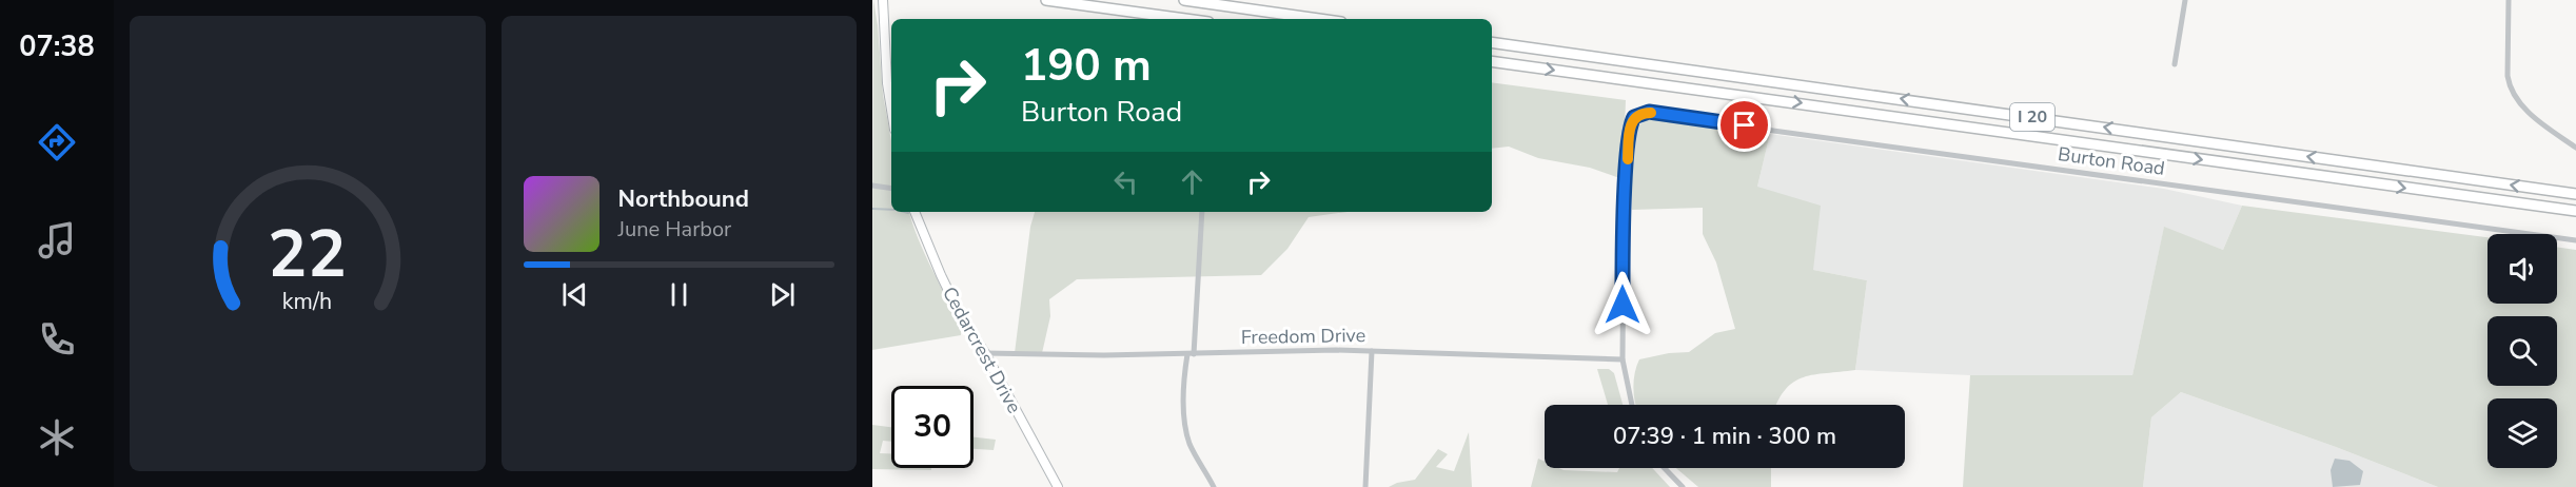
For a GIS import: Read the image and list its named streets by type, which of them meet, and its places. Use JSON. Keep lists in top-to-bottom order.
{
  "streets": {
    "highway": ["I 20"],
    "street": ["Burton Road", "Freedom Drive", "Cedarcrest Drive"]
  },
  "crossings": [
    ["Burton Road", "Freedom Drive"],
    ["Freedom Drive", "Cedarcrest Drive"]
  ],
  "page": {
    "tabs": "07:38",
    "turn": ["190 m", "Burton Road"],
    "song": ["Northbound", "June Harbor"],
    "limit": "30",
    "trip": "07:39 · 1 min · 300 m",
    "gauge": ["22", "km/h"]
  }
}
